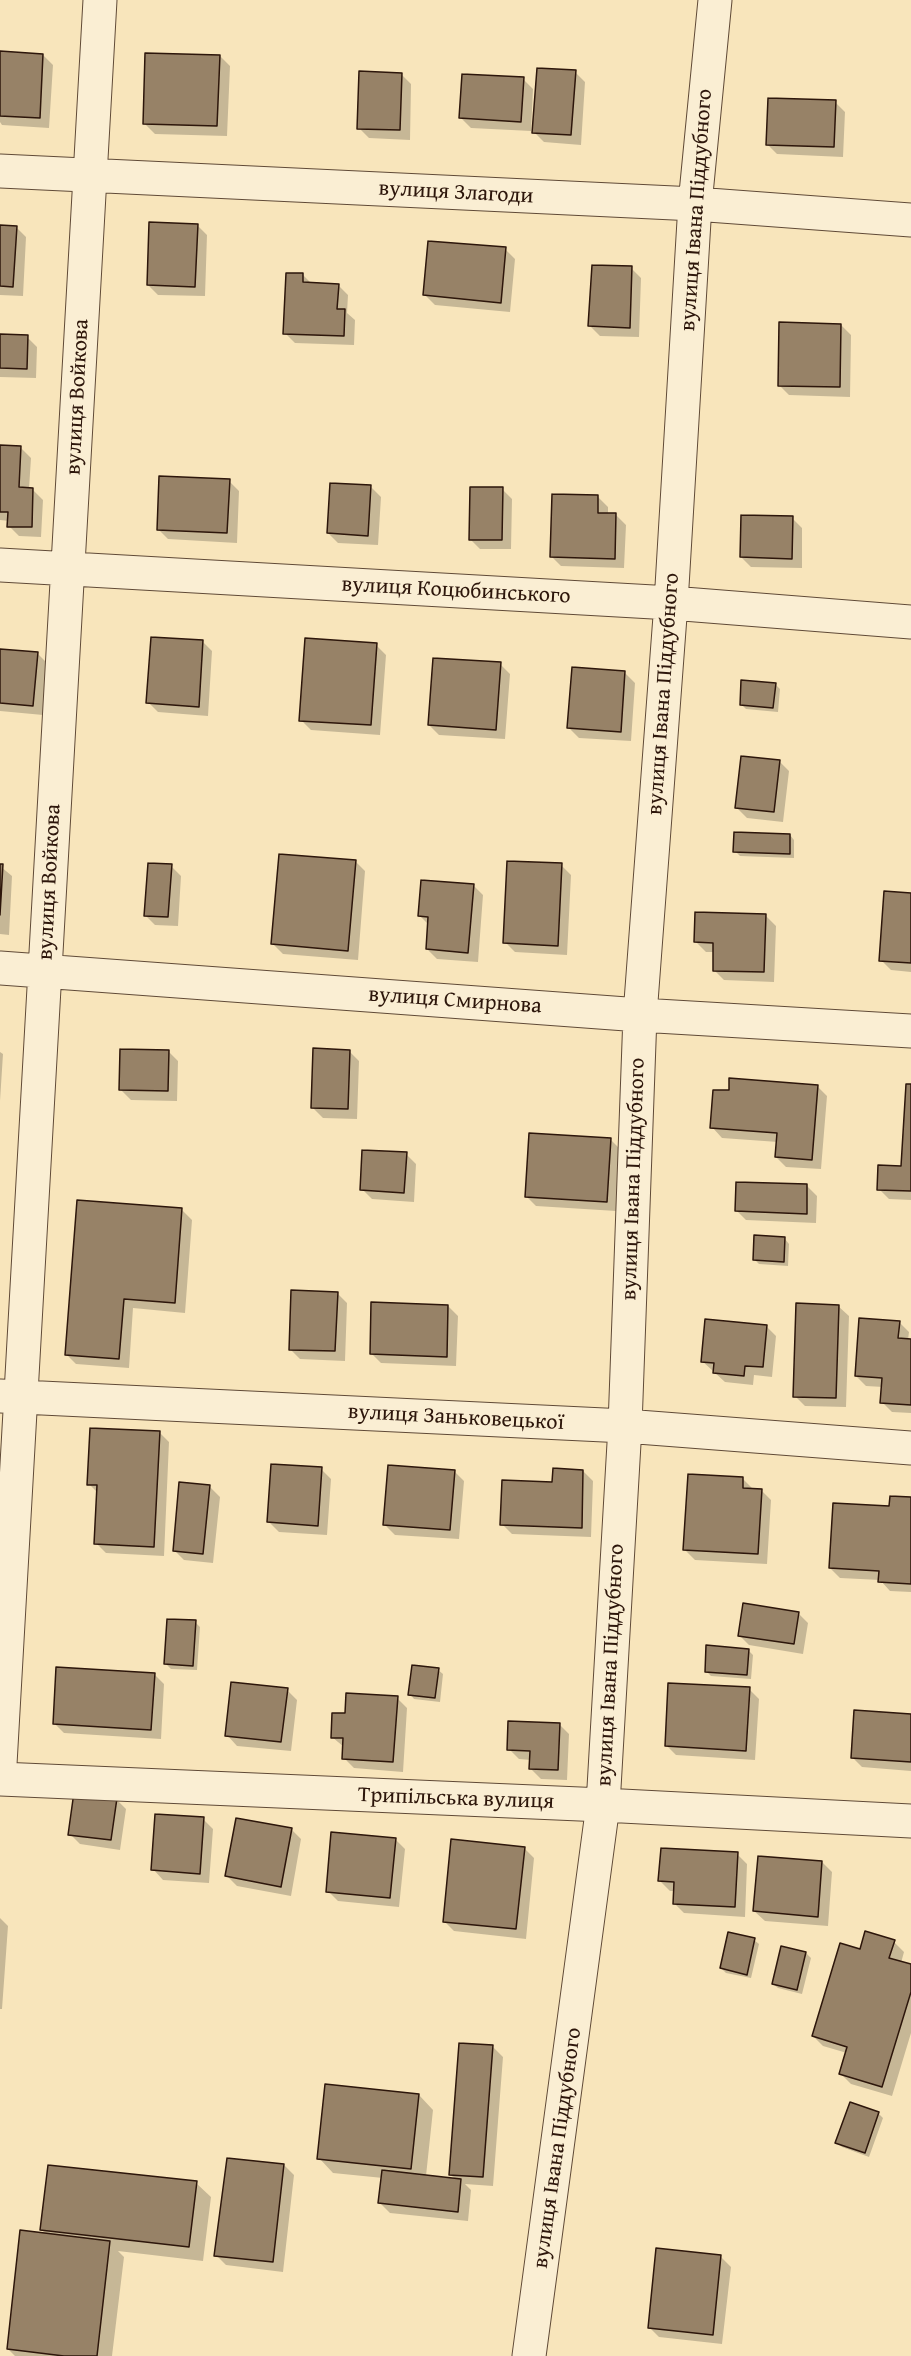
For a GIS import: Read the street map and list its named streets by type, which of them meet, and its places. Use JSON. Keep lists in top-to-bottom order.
{
  "streets": {
    "street": [
      "вулиця Злагоди",
      "вулиця Івана Піддубного",
      "вулиця Войкова",
      "вулиця Коцюбинського",
      "вулиця Смирнова",
      "вулиця Заньковецької",
      "Трипільська вулиця"
    ]
  },
  "crossings": [
    ["вулиця Злагоди", "вулиця Івана Піддубного"],
    ["вулиця Злагоди", "вулиця Войкова"],
    ["вулиця Івана Піддубного", "вулиця Коцюбинського"],
    ["вулиця Івана Піддубного", "вулиця Смирнова"],
    ["вулиця Івана Піддубного", "вулиця Заньковецької"],
    ["вулиця Івана Піддубного", "Трипільська вулиця"],
    ["вулиця Войкова", "вулиця Коцюбинського"],
    ["вулиця Войкова", "вулиця Смирнова"],
    ["вулиця Войкова", "вулиця Заньковецької"]
  ]
}
